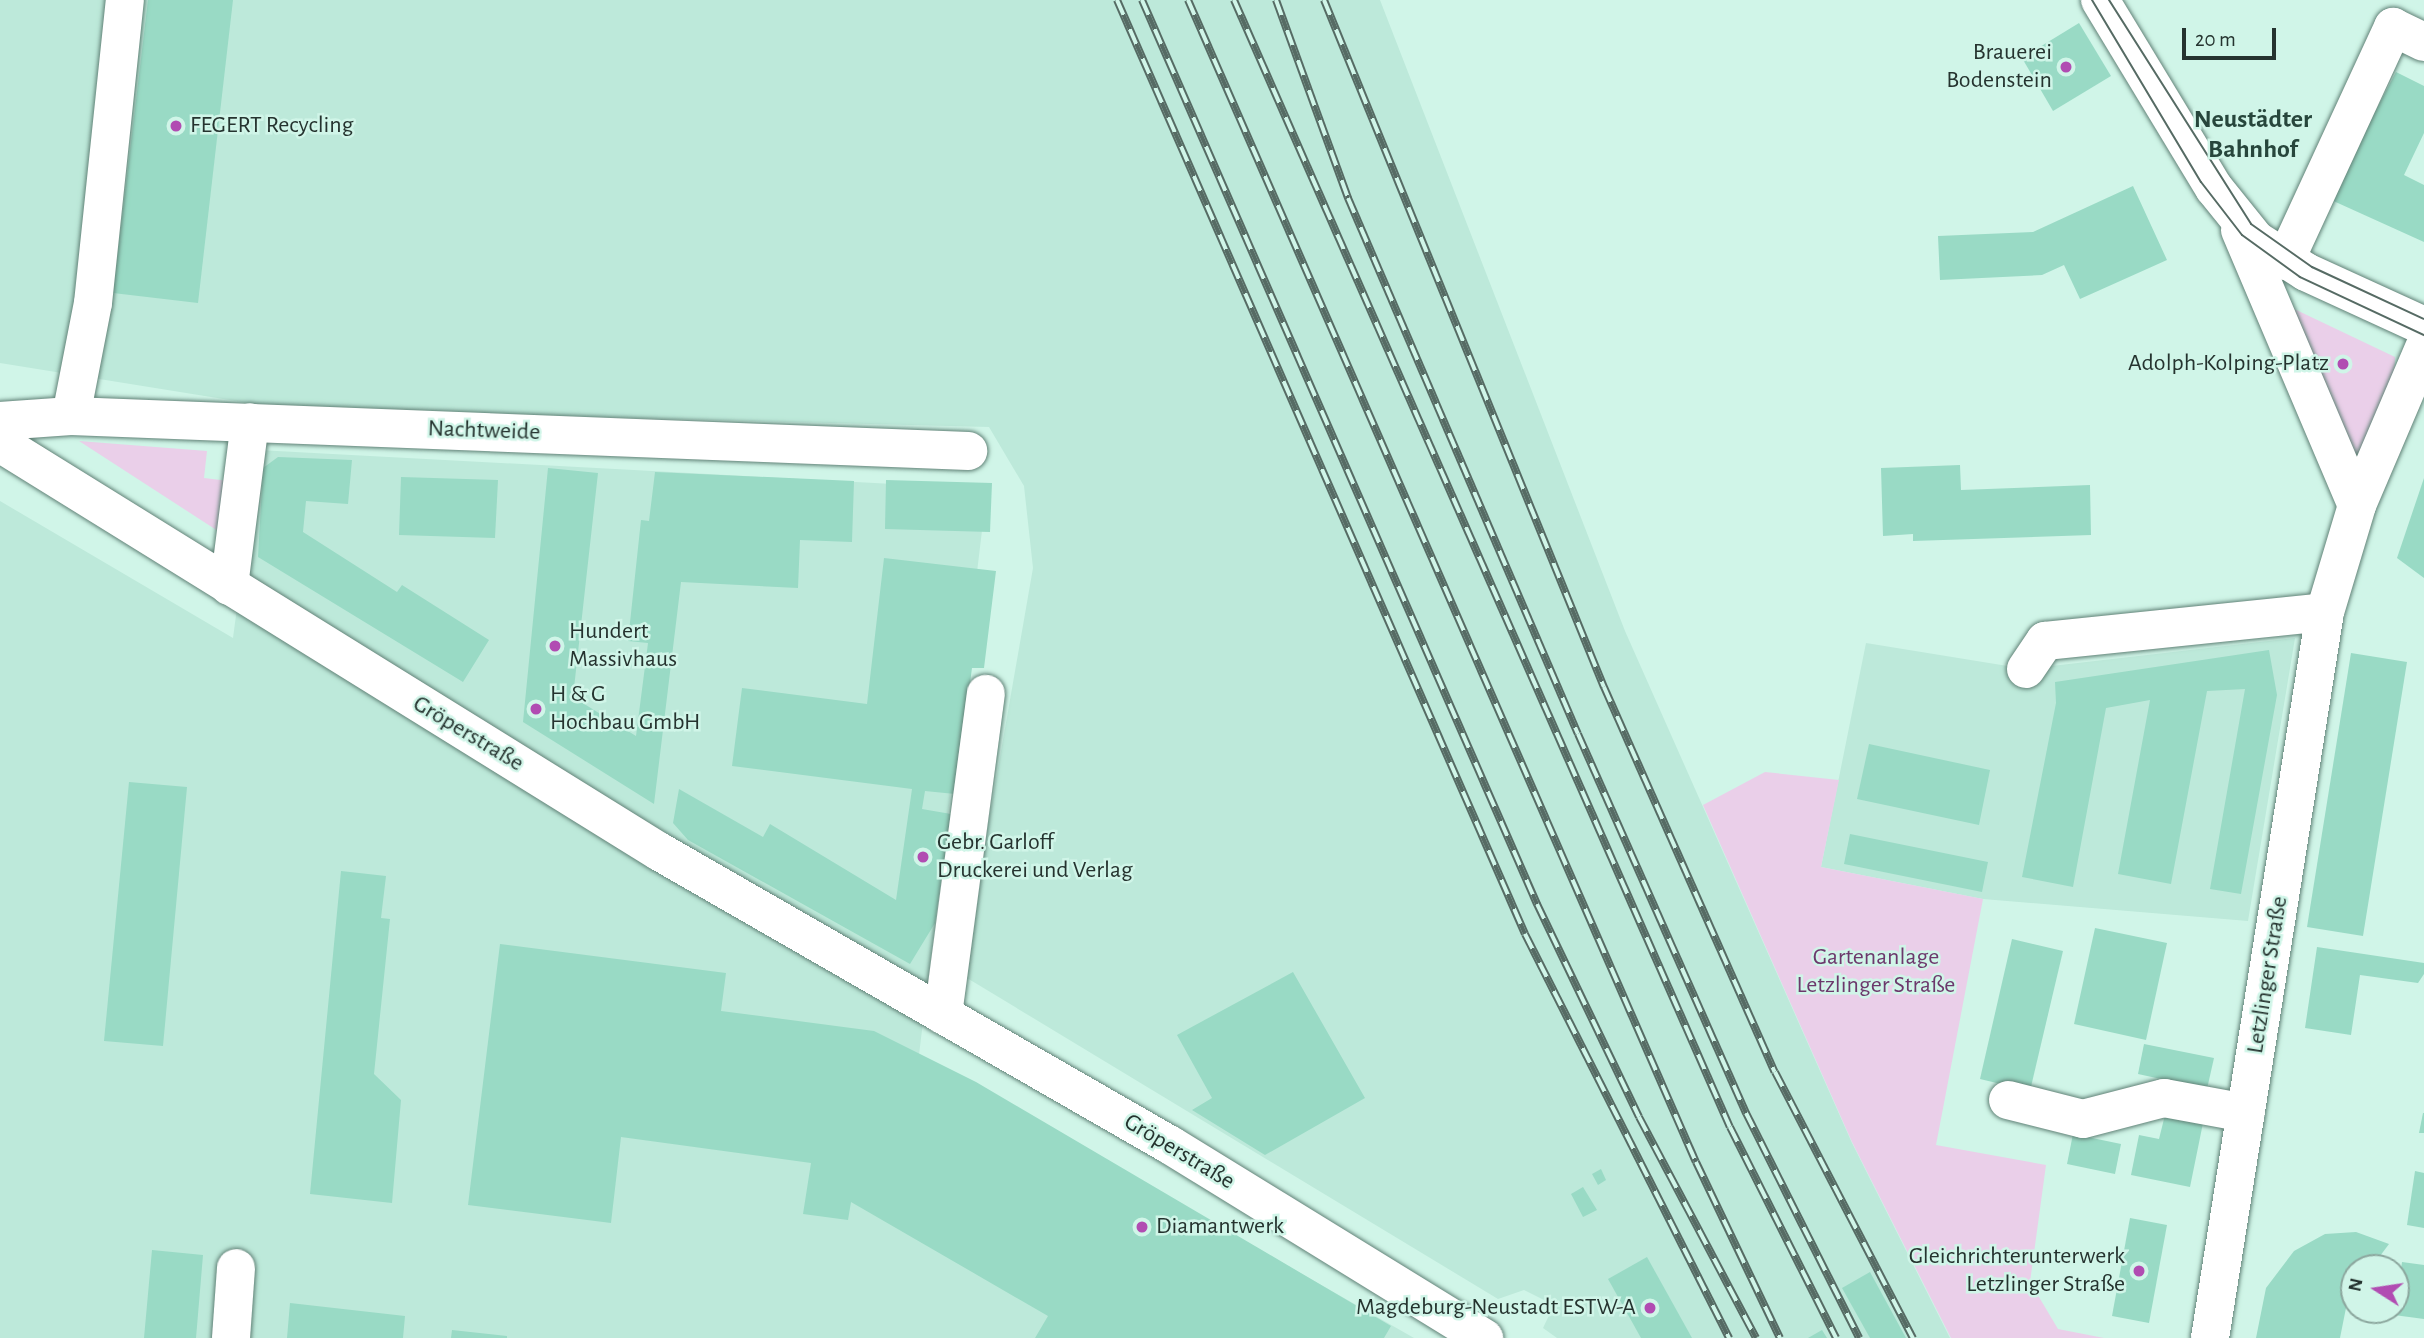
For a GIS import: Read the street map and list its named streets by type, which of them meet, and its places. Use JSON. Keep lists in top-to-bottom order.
{
  "streets": {
    "street": ["Nachtweide", "Gröperstraße", "Letzlinger Straße"]
  },
  "crossings": [
    ["Nachtweide", "Gröperstraße"]
  ],
  "districts": ["Neustädter Bahnhof"],
  "parks": ["Gartenanlage Letzlinger Straße"],
  "places": [
    "Brauerei Bodenstein",
    "FEGERT Recycling",
    "Adolph-Kolping-Platz",
    "Hundert Massivhaus",
    "H & G Hochbau GmbH",
    "Gebr. Garloff Druckerei und Verlag",
    "Diamantwerk",
    "Gleichrichterunterwerk Letzlinger Straße",
    "Magdeburg-Neustadt ESTW-A"
  ],
  "scale_bar": "20 m",
  "north": "left"
}
